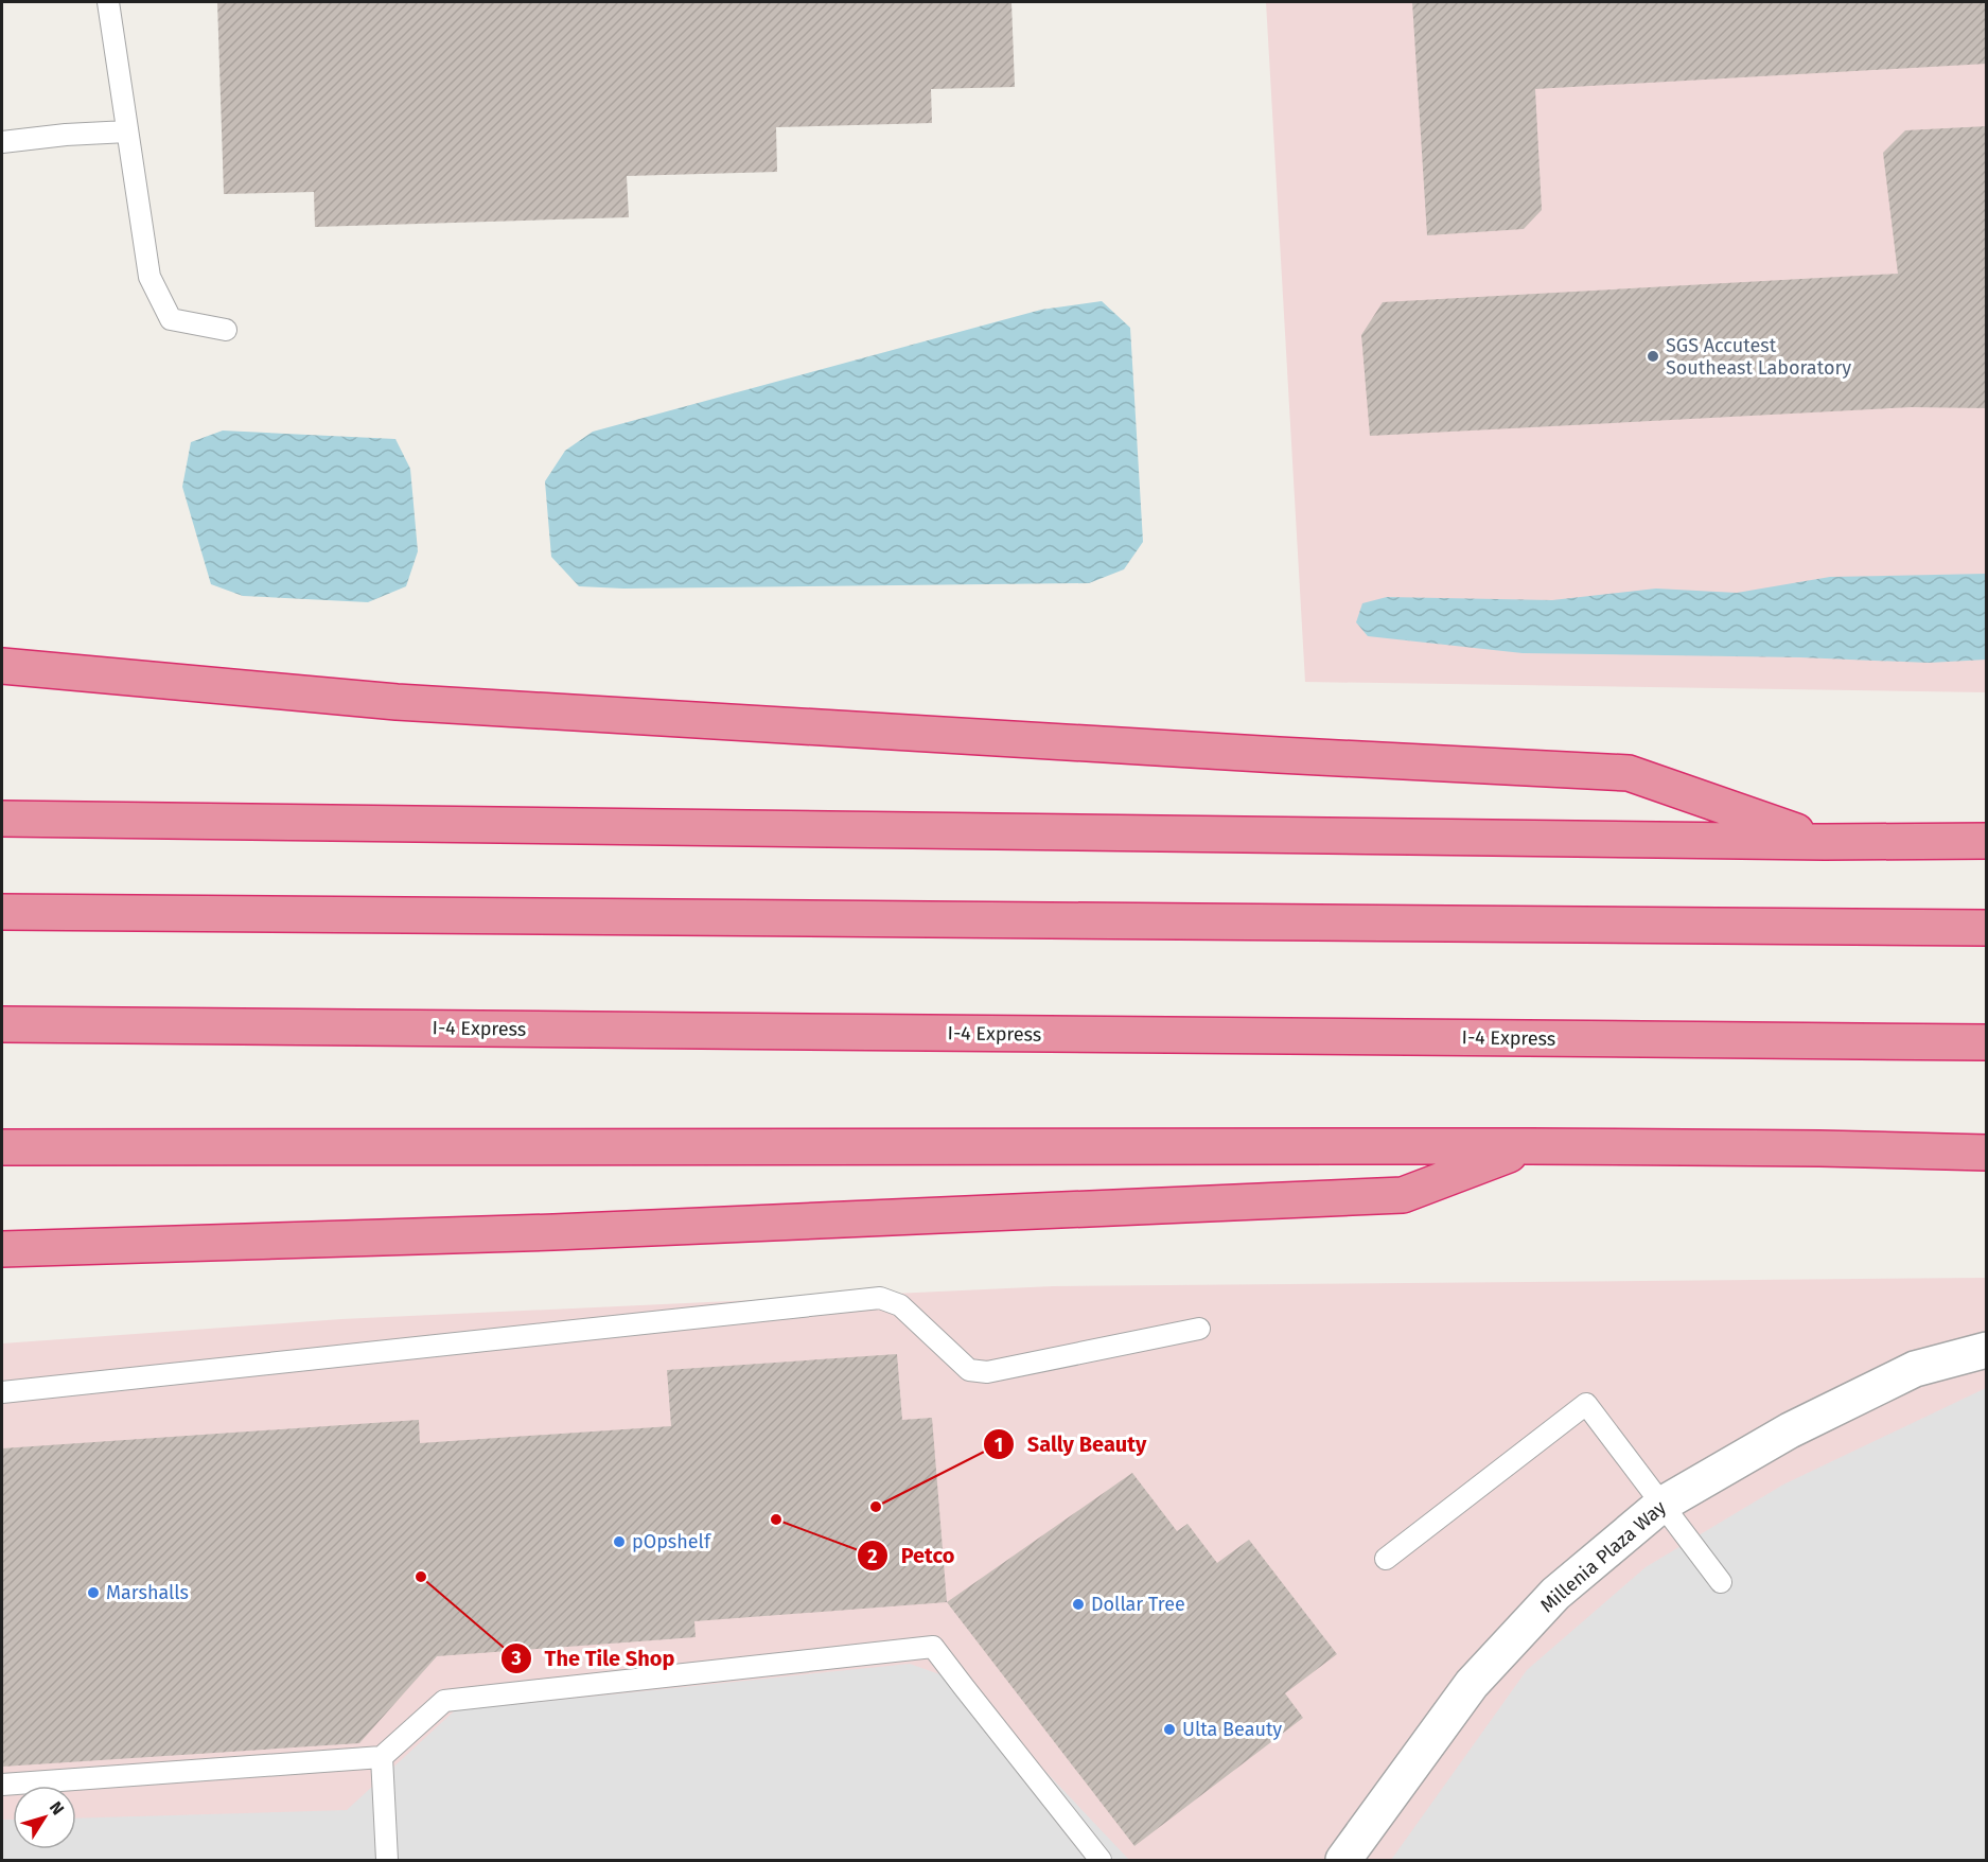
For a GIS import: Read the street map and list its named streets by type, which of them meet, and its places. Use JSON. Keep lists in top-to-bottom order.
{
  "streets": {
    "highway": ["I-4 Express"],
    "street": ["Millenia Plaza Way"]
  },
  "places": [
    "SGS Accutest Southeast Laboratory",
    "Sally Beauty",
    "Petco",
    "pOpshelf",
    "The Tile Shop",
    "Marshalls",
    "Dollar Tree",
    "Ulta Beauty"
  ],
  "north": "top right"
}
